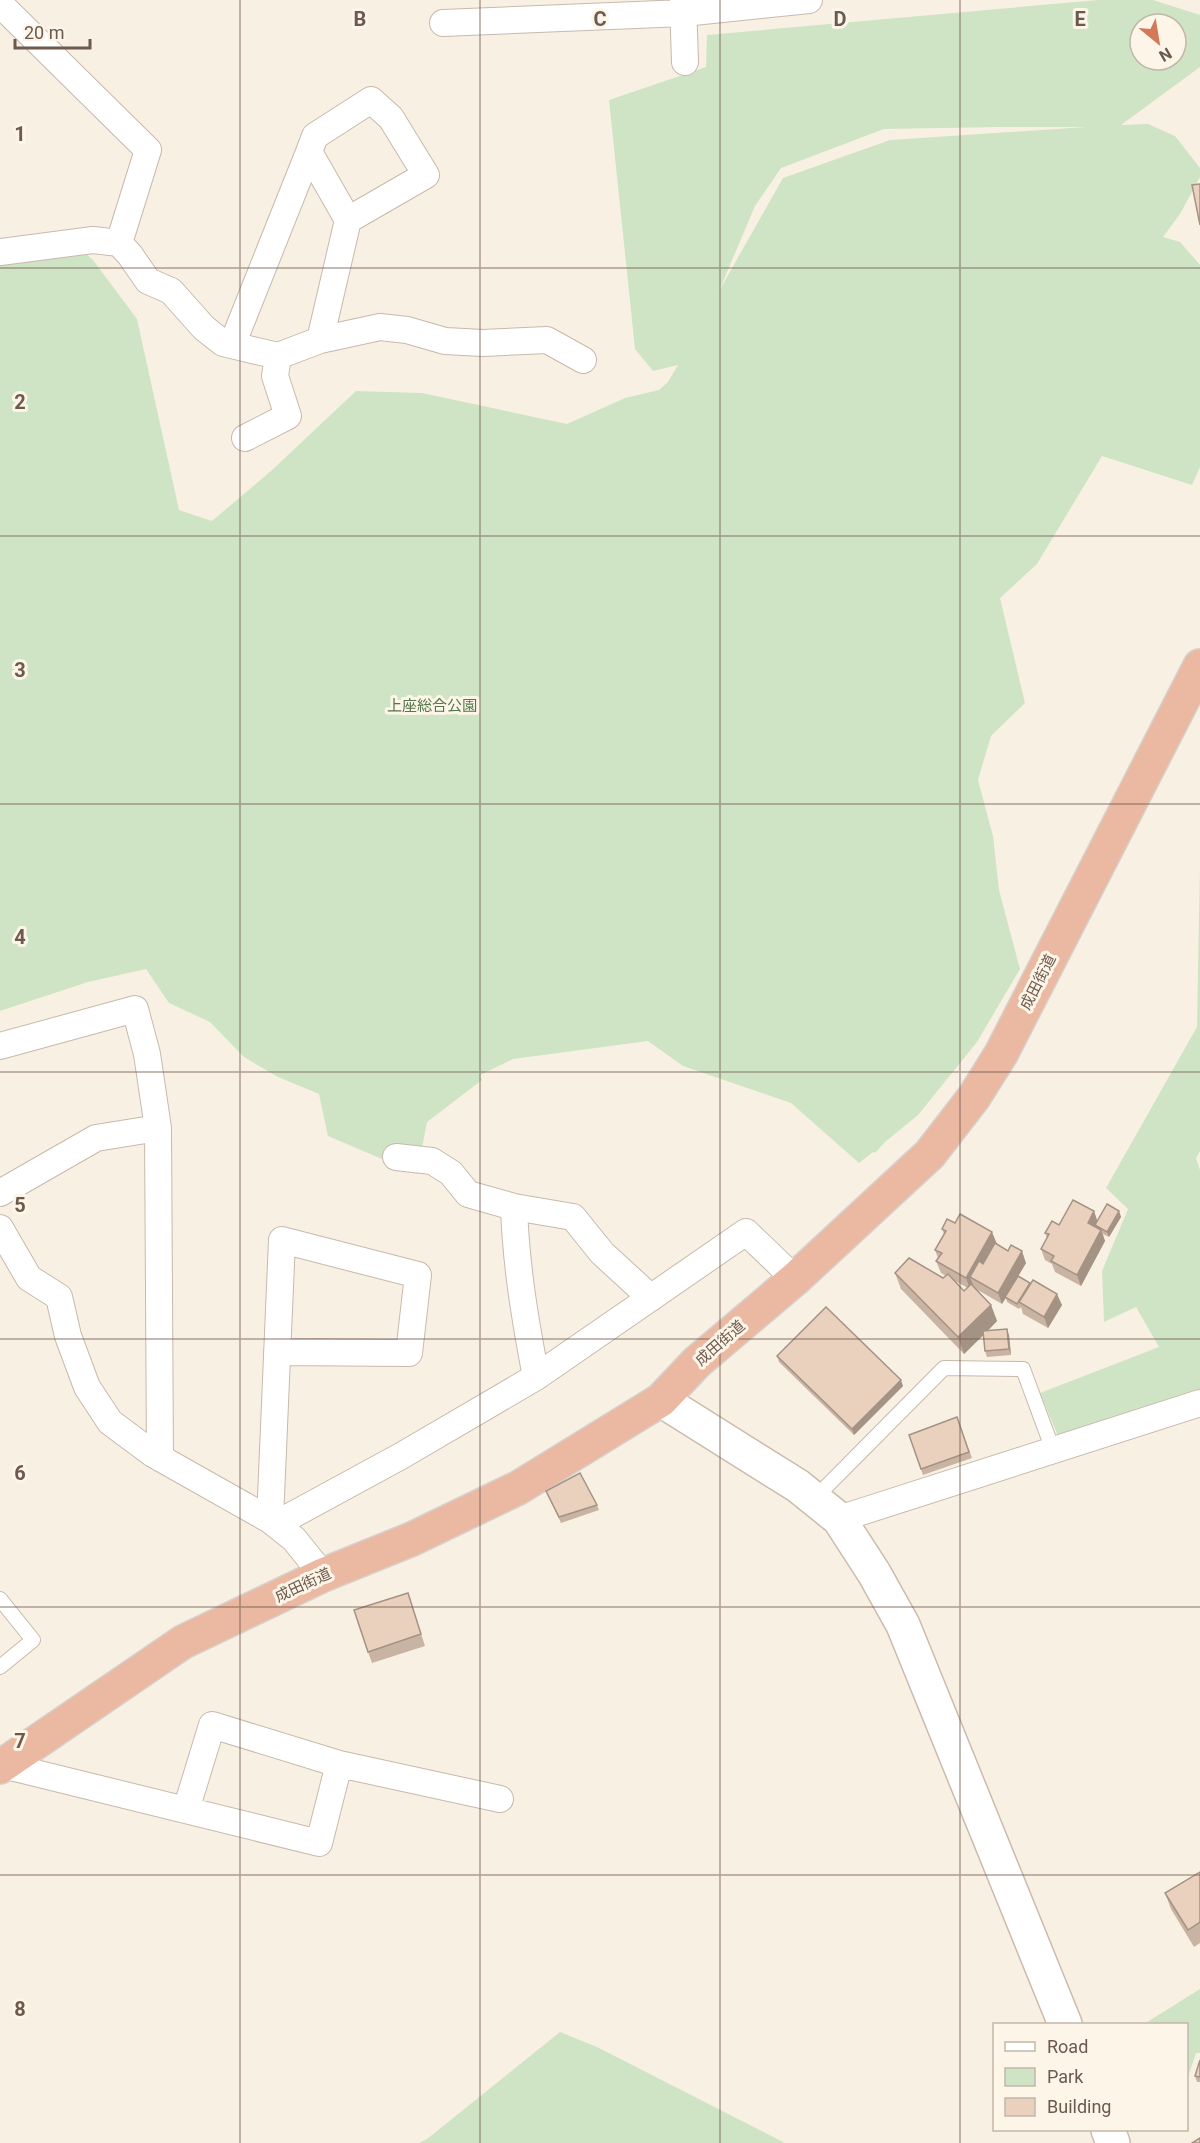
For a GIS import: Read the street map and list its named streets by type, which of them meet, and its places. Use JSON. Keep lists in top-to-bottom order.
{
  "streets": {
    "highway": ["成田街道"]
  },
  "parks": ["上座総合公園"],
  "legend": ["Road", "Park", "Building"],
  "scale_bar": "20 m",
  "north": "bottom right",
  "grid": {
    "columns": [
      "B",
      "C",
      "D",
      "E"
    ],
    "rows": [
      "1",
      "2",
      "3",
      "4",
      "5",
      "6",
      "7",
      "8"
    ]
  }
}
